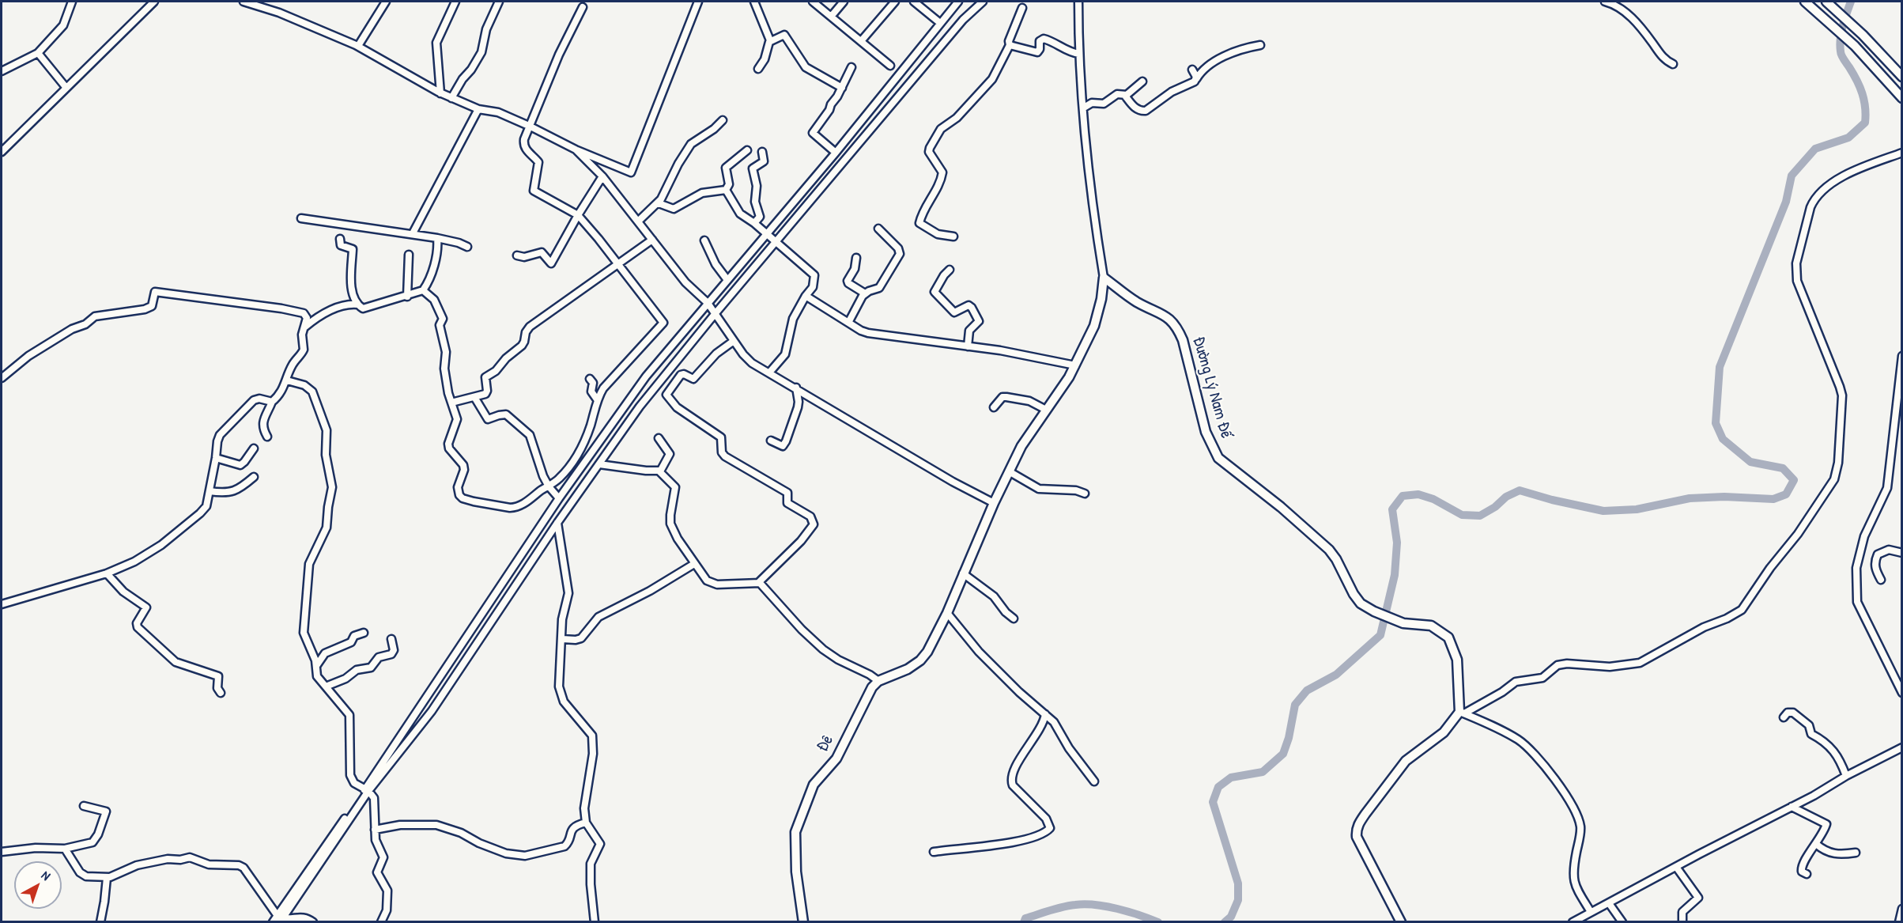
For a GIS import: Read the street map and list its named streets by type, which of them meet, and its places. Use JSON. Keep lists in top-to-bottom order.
{
  "streets": {
    "main road": ["Đường Lý Nam Đế", "Đê"]
  },
  "north": "top right"
}
